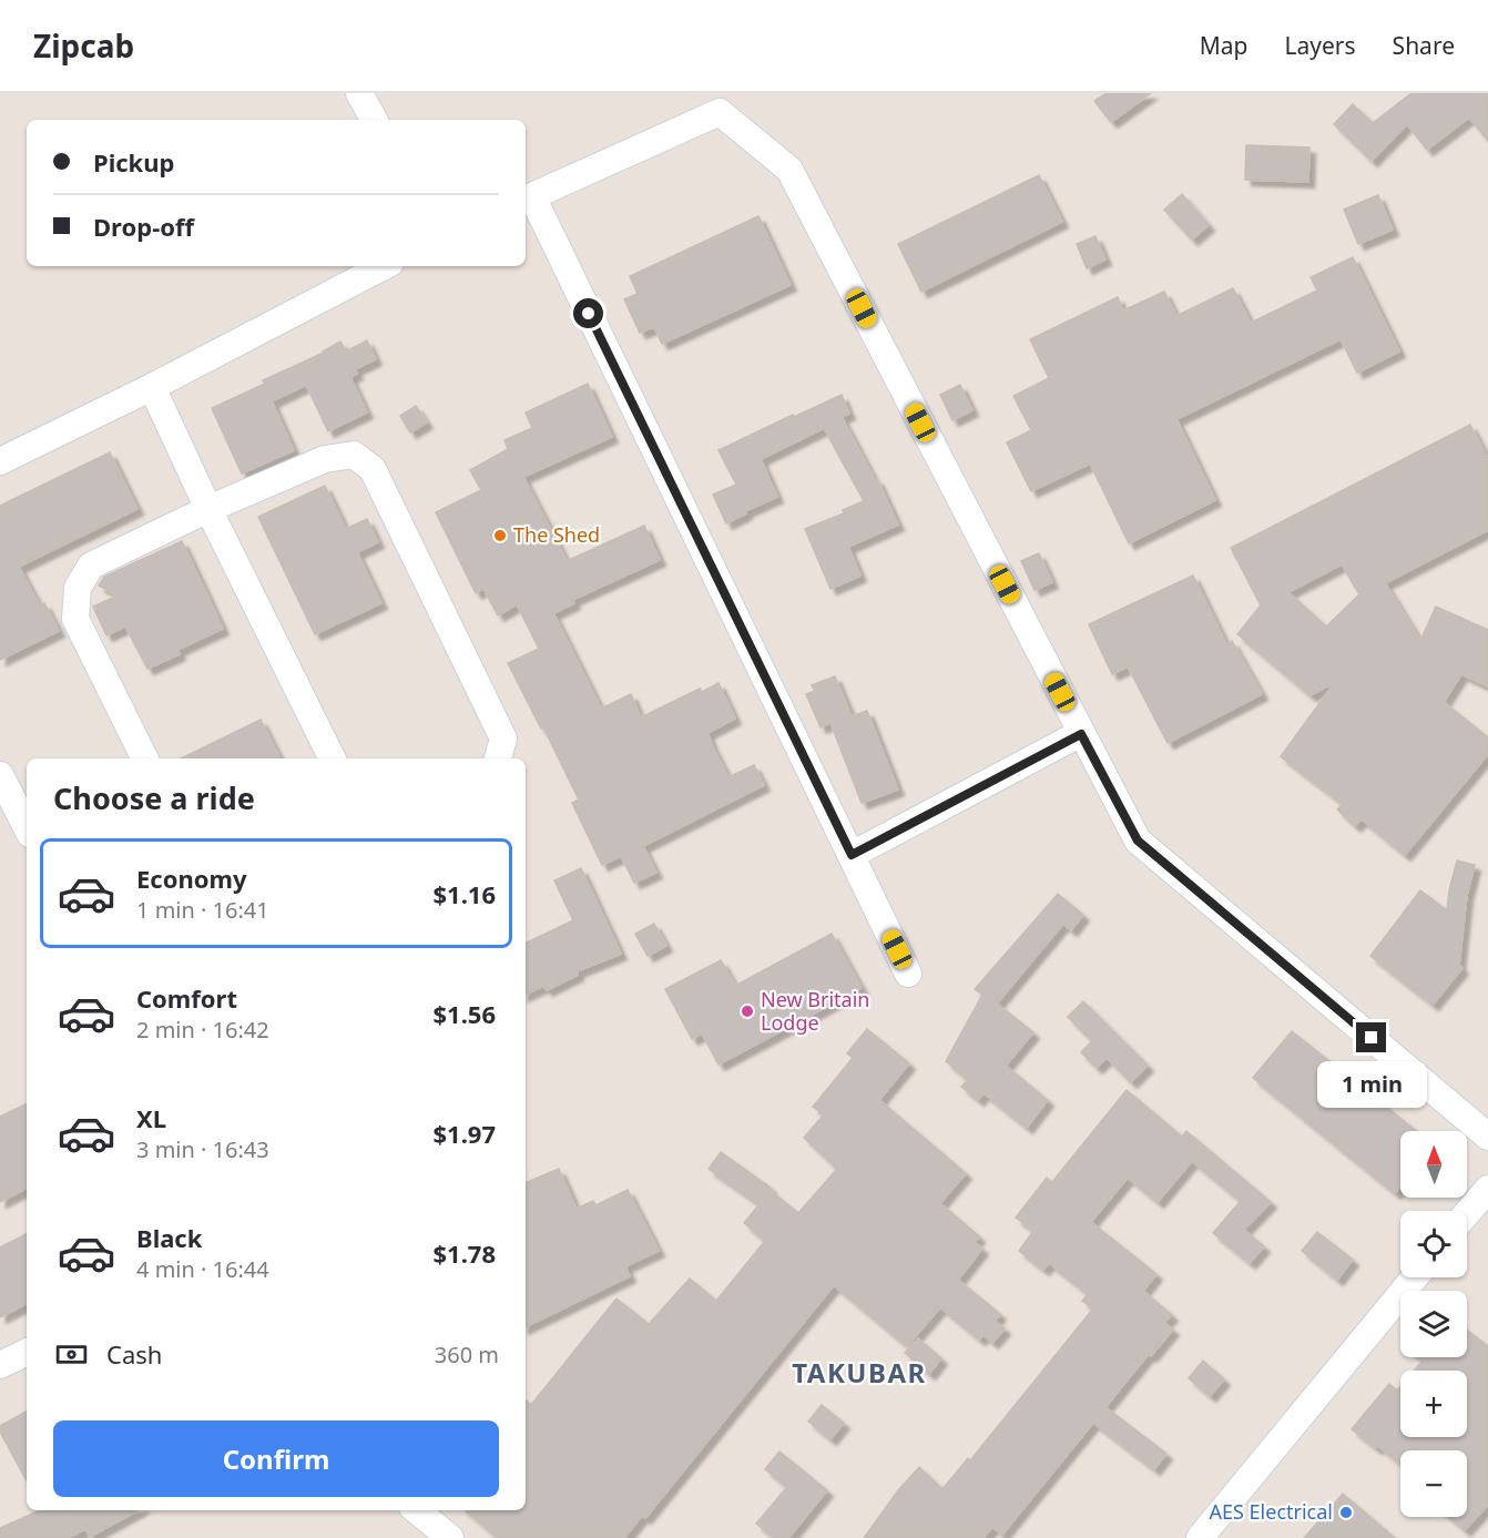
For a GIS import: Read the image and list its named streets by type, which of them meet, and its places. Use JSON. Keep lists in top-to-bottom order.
{
  "districts": ["TAKUBAR"],
  "places": ["The Shed", "New Britain Lodge", "AES Electrical"],
  "north": "top",
  "page": {
    "header": "Zipcab",
    "nav": ["Map", "Layers", "Share"],
    "banner": ["Pickup", "Drop-off"],
    "heading": "Choose a ride",
    "list": [
      {
        "name": "Economy",
        "note": "1 min · 16:41",
        "value": "$1.16"
      },
      {
        "name": "Comfort",
        "note": "2 min · 16:42",
        "value": "$1.56"
      },
      {
        "name": "XL",
        "note": "3 min · 16:43",
        "value": "$1.97"
      },
      {
        "name": "Black",
        "note": "4 min · 16:44",
        "value": "$1.78"
      }
    ],
    "bubble": "1 min",
    "map_buttons": ["+", "−"],
    "pay": ["Cash", "360 m"],
    "buttons": "Confirm"
  }
}
